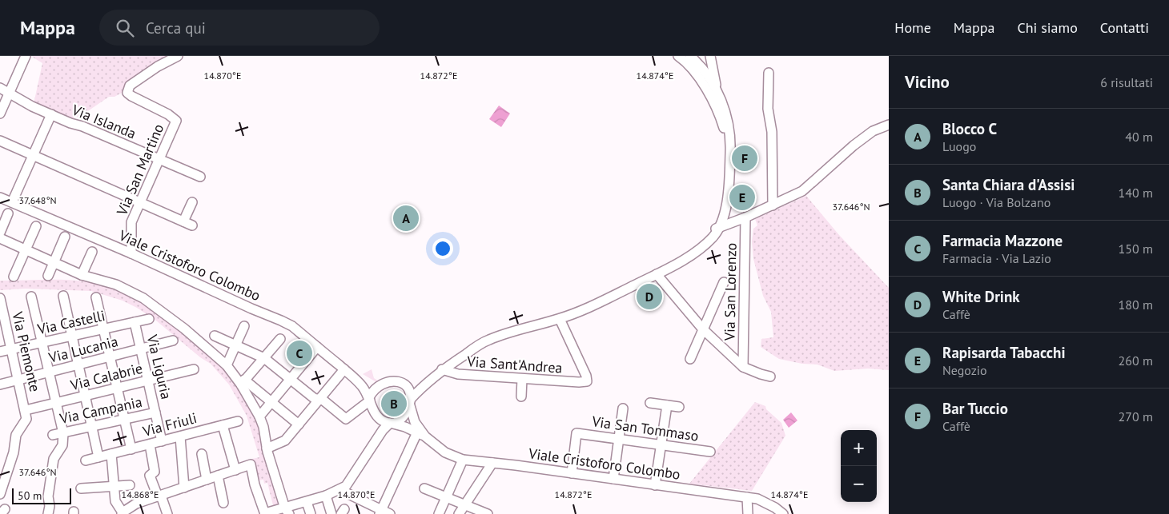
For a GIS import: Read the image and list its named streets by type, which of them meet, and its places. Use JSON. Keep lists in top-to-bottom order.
{
  "streets": {
    "street": [
      "Via Islanda",
      "Via San Martino",
      "Viale Cristoforo Colombo",
      "Via San Lorenzo",
      "Via Castelli",
      "Via Lucania",
      "Via Piemonte",
      "Via Sant'Andrea",
      "Via Liguria",
      "Via Calabrie",
      "Via Campania",
      "Via Friuli",
      "Via San Tommaso"
    ]
  },
  "crossings": [
    ["Via Islanda", "Via San Martino"],
    ["Via San Martino", "Viale Cristoforo Colombo"],
    ["Viale Cristoforo Colombo", "Via San Tommaso"],
    ["Via Castelli", "Via Piemonte"],
    ["Via Castelli", "Via Liguria"],
    ["Via Lucania", "Via Piemonte"],
    ["Via Lucania", "Via Liguria"],
    ["Via Piemonte", "Via Calabrie"],
    ["Via Liguria", "Via Calabrie"],
    ["Via Liguria", "Via Campania"],
    ["Via Liguria", "Via Friuli"]
  ],
  "scale_bar": "50 m",
  "page": {
    "header": "Mappa",
    "search": "Cerca qui",
    "nav": [
      "Home",
      "Mappa",
      "Chi siamo",
      "Contatti"
    ],
    "heading": ["Vicino", "6 risultati"],
    "list": [
      {
        "mark": "A",
        "name": "Blocco C",
        "note": "Luogo",
        "value": "40 m"
      },
      {
        "mark": "B",
        "name": "Santa Chiara d'Assisi",
        "note": "Luogo · Via Bolzano",
        "value": "140 m"
      },
      {
        "mark": "C",
        "name": "Farmacia Mazzone",
        "note": "Farmacia · Via Lazio",
        "value": "150 m"
      },
      {
        "mark": "D",
        "name": "White Drink",
        "note": "Caffè",
        "value": "180 m"
      },
      {
        "mark": "E",
        "name": "Rapisarda Tabacchi",
        "note": "Negozio",
        "value": "260 m"
      },
      {
        "mark": "F",
        "name": "Bar Tuccio",
        "note": "Caffè",
        "value": "270 m"
      }
    ],
    "pins": [
      "F",
      "E",
      "A",
      "D",
      "C",
      "B"
    ],
    "map_buttons": ["+", "−"],
    "scale": "50 m"
  },
  "coordinates": [
    "14.870°E",
    "14.872°E",
    "14.874°E",
    "37.648°N",
    "37.646°N",
    "14.868°E"
  ]
}
